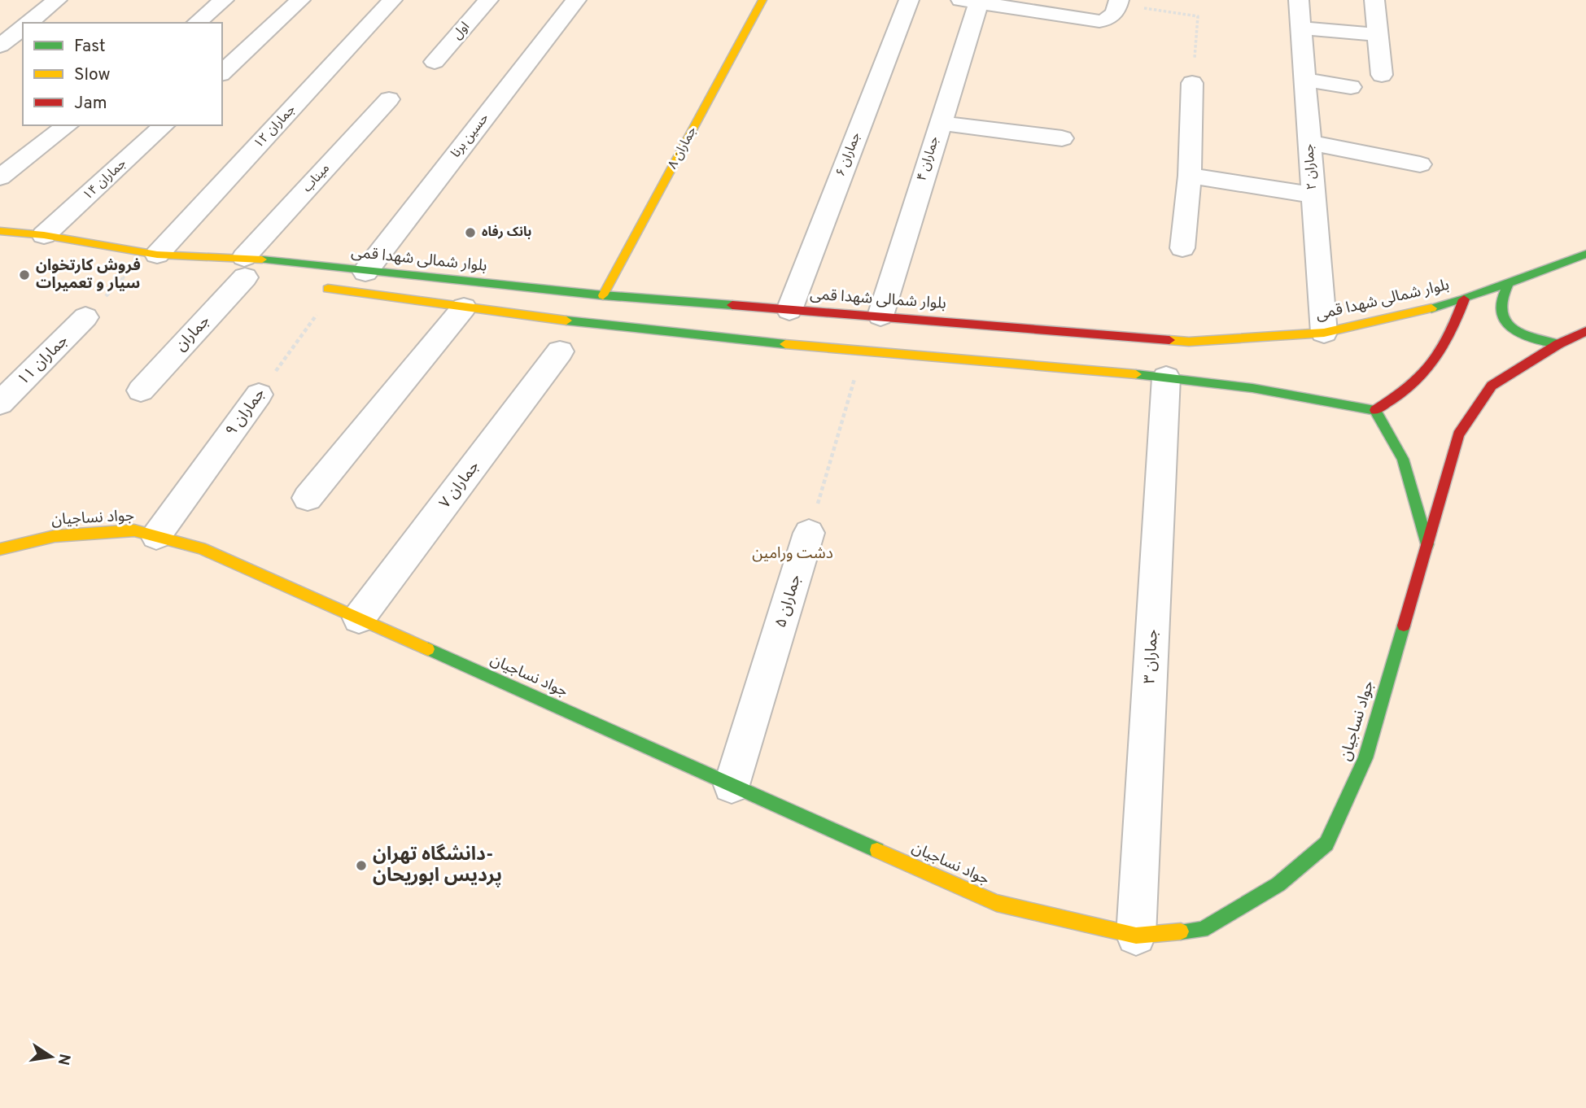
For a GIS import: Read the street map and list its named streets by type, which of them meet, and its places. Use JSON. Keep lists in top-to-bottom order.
{
  "streets": {
    "main road": ["جماران ۸", "بلوار شمالی شهدا قمی", "جواد نساجیان"],
    "street": [
      "اول",
      "جماران ۱۲",
      "حسین برنا",
      "جماران ۶",
      "جماران ۴",
      "جماران ۲",
      "میناب",
      "جماران ۱۴",
      "جماران",
      "جماران ۱۱",
      "جماران ۹",
      "جماران ۷",
      "جماران ۵",
      "جماران ۳"
    ]
  },
  "crossings": [
    ["جماران ۱۲", "بلوار شمالی شهدا قمی"],
    ["حسین برنا", "بلوار شمالی شهدا قمی"],
    ["جماران ۸", "بلوار شمالی شهدا قمی"],
    ["جماران ۶", "بلوار شمالی شهدا قمی"],
    ["جماران ۴", "بلوار شمالی شهدا قمی"],
    ["جماران ۲", "بلوار شمالی شهدا قمی"],
    ["میناب", "بلوار شمالی شهدا قمی"],
    ["میناب", "جماران"],
    ["جماران ۱۴", "بلوار شمالی شهدا قمی"],
    ["بلوار شمالی شهدا قمی", "جماران"],
    ["جماران ۹", "جواد نساجیان"],
    ["جماران ۷", "جواد نساجیان"],
    ["جواد نساجیان", "جماران ۵"],
    ["جواد نساجیان", "جماران ۳"]
  ],
  "parks": ["دشت ورامین"],
  "places": ["بانک رفاه", "فروش کارتخوان سیار و تعمیرات", "دانشگاه تهران- پردیس ابوریحان"],
  "legend": ["Fast", "Slow", "Jam"],
  "north": "right"
}
